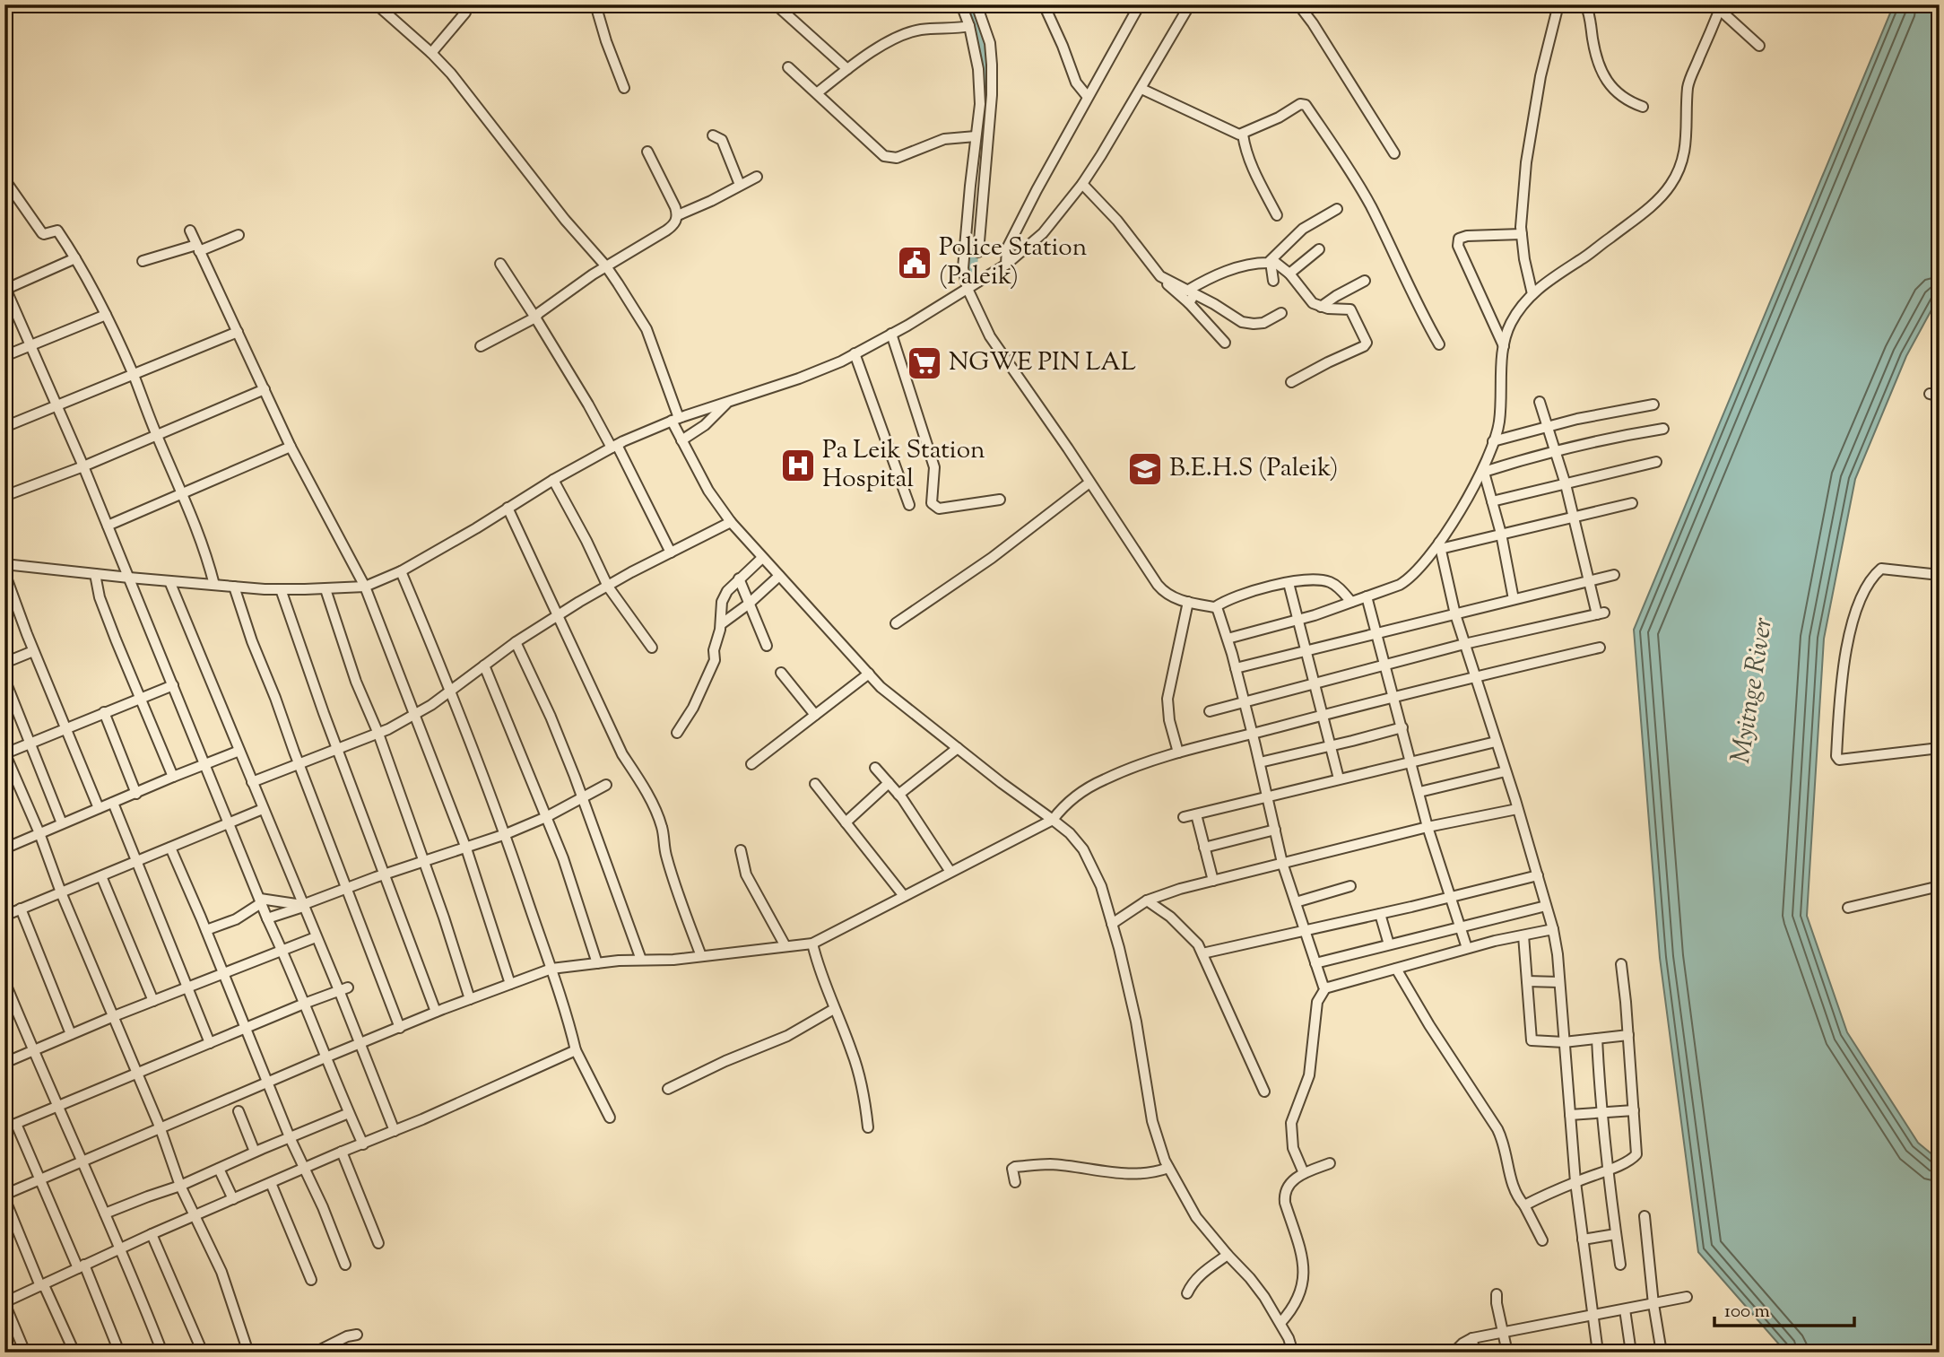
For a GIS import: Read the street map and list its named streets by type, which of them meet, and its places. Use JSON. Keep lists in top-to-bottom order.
{
  "water": ["Myitnge River"],
  "places": {
    "public building": ["Police Station (Paleik)"],
    "supermarket": ["NGWE PIN LAL"],
    "hospital": ["Pa Leik Station Hospital"],
    "school or university": ["B.E.H.S (Paleik)"]
  },
  "scale_bar": "100 m"
}
